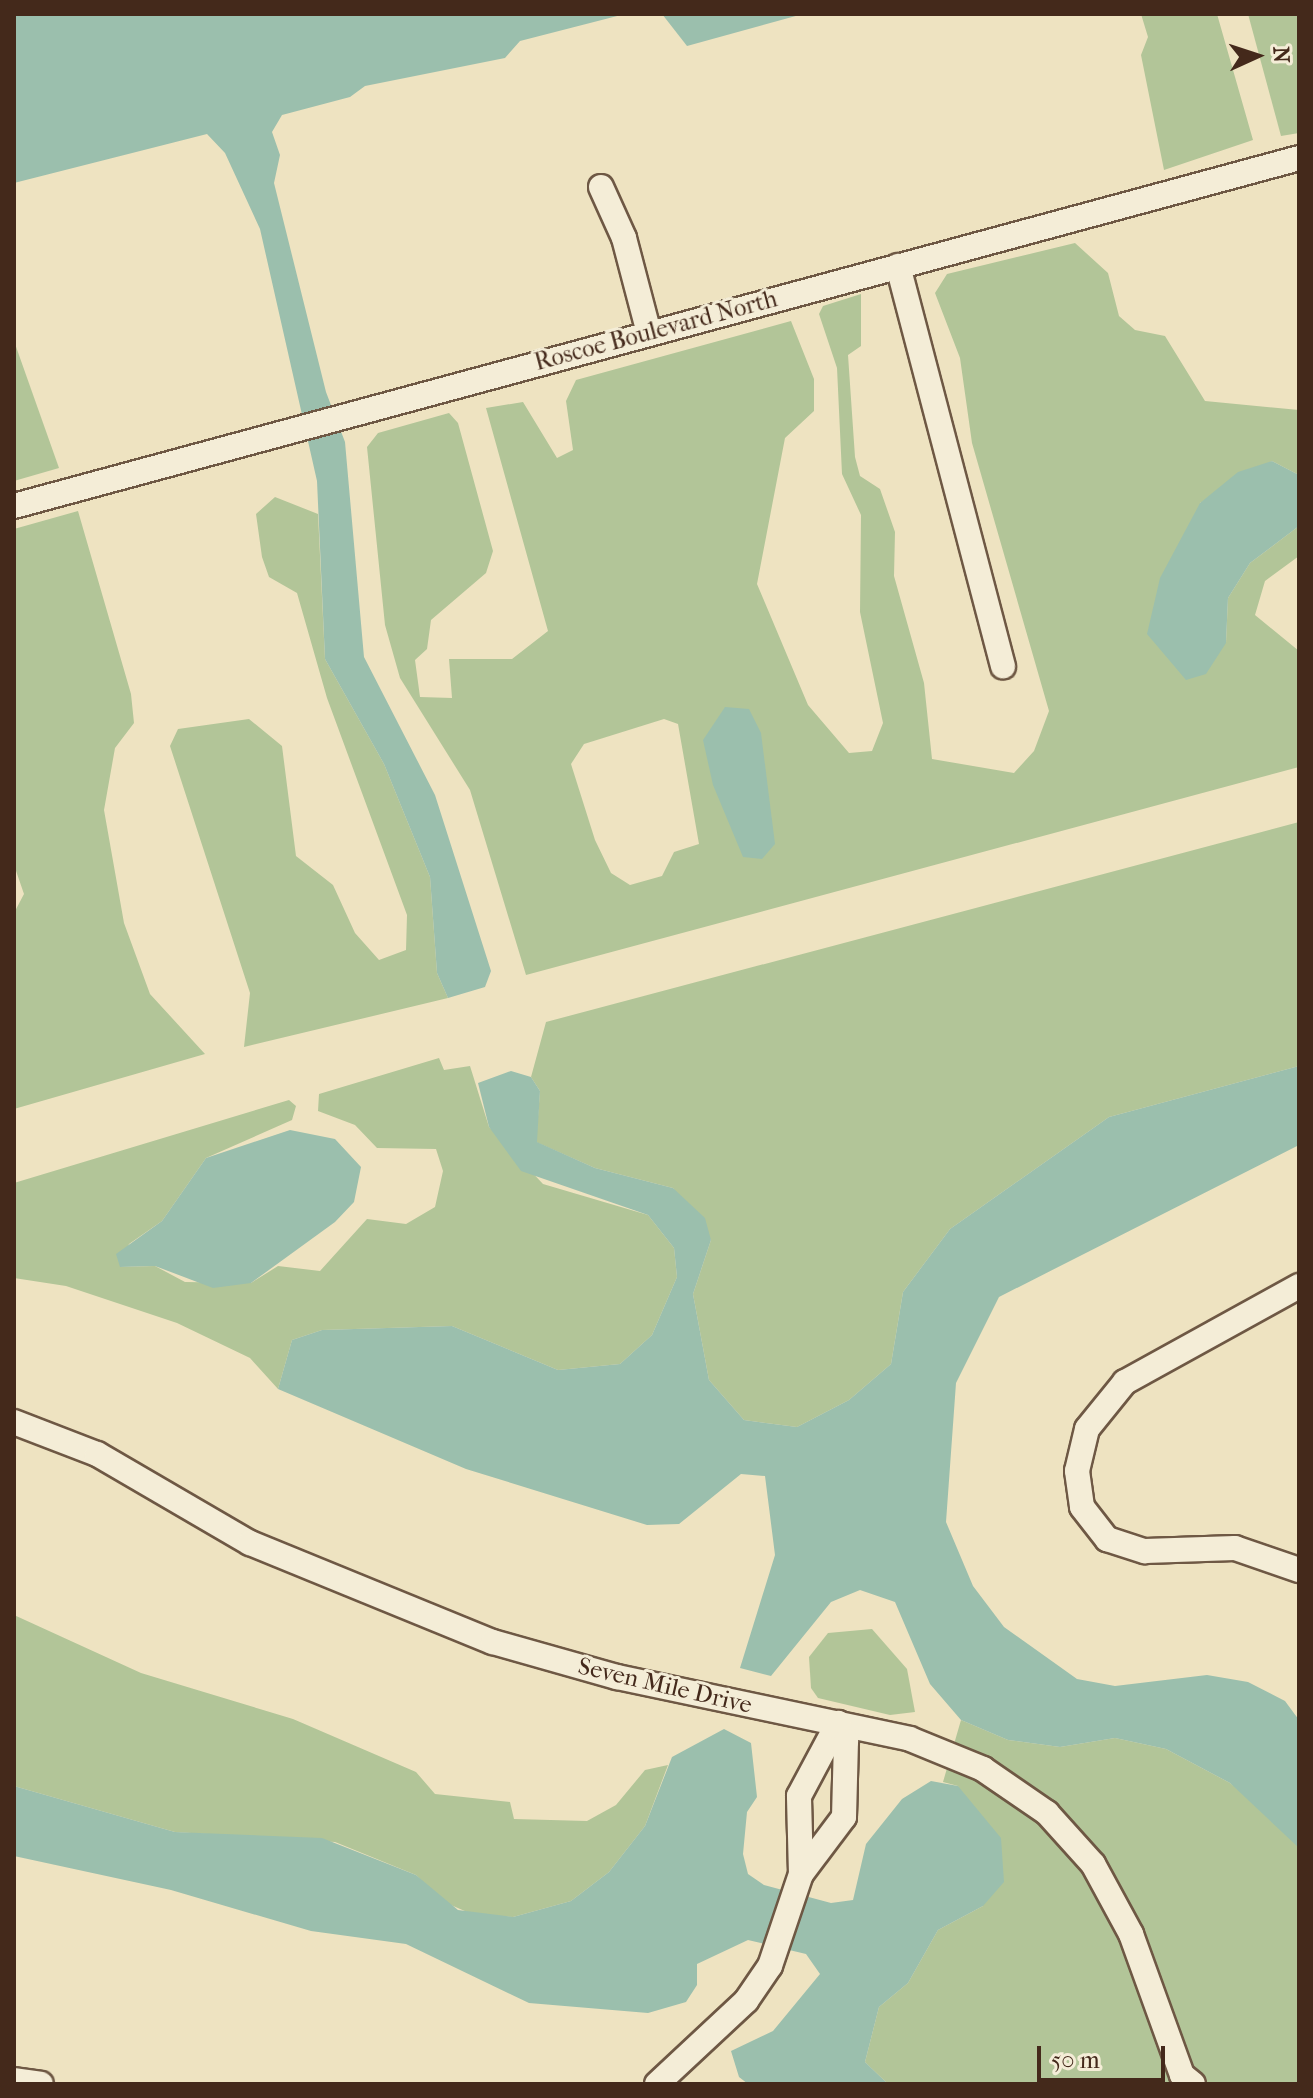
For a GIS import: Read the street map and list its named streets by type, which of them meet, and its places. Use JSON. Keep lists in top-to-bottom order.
{
  "streets": {
    "street": ["Roscoe Boulevard North", "Seven Mile Drive"]
  },
  "scale_bar": "50 m",
  "north": "right"
}
